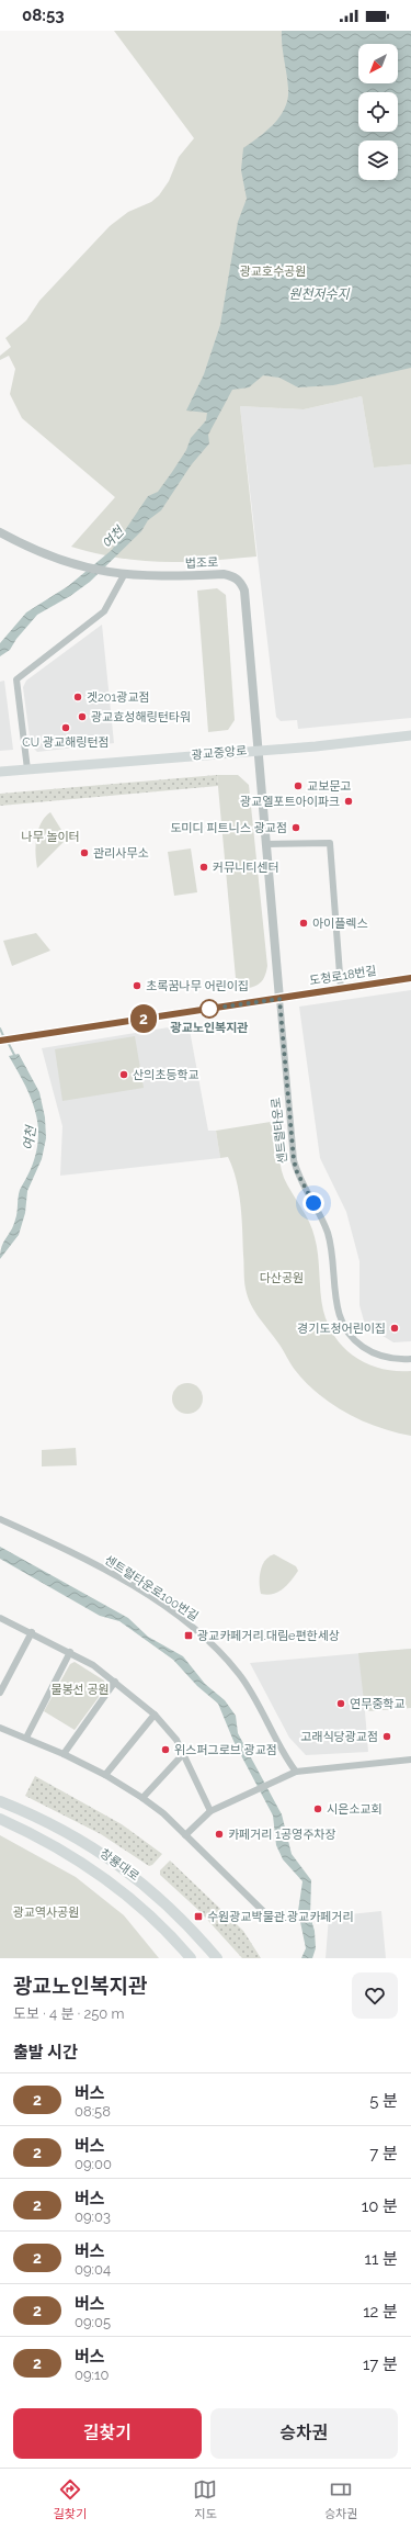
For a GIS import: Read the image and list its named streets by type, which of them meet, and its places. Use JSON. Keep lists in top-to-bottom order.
{
  "streets": {
    "main road": ["광교중앙로", "창룡대로"],
    "street": [
      "법조로",
      "도청로18번길",
      "센트럴타운로",
      "센트럴타운로100번길"
    ]
  },
  "crossings": [
    ["법조로", "광교중앙로"],
    ["법조로", "센트럴타운로"],
    ["광교중앙로", "센트럴타운로"],
    ["도청로18번길", "센트럴타운로"]
  ],
  "water": ["원천저수지", "여천"],
  "parks": [
    "광교호수공원",
    "나무 놀이터",
    "다산공원",
    "물봉선 공원",
    "광교역사공원"
  ],
  "places": {
    "other": [
      "겟201광교점",
      "광교효성해링턴타워",
      "CU 광교해링턴점",
      "교보문고",
      "광교엘포트아이파크",
      "도미디 피트니스 광교점",
      "관리사무소",
      "커뮤니티센터",
      "아이플렉스",
      "초록꿈나무 어린이집",
      "광교노인복지관",
      "산의초등학교",
      "경기도청어린이집",
      "연무중학교",
      "고래식당광교점",
      "위스퍼그로브 광교점",
      "시은소교회",
      "카페거리 1공영주차장"
    ],
    "transit": ["광교카페거리.대림e편한세상", "수원광교박물관.광교카페거리"]
  },
  "lines": ["bus line 2"],
  "north": "bottom left",
  "page": {
    "status": "08:53",
    "on_map": "2",
    "heading": [
      ["광교노인복지관", "도보 · 4 분 · 250 m"],
      "출발 시간"
    ],
    "list": [
      {
        "mark": "2",
        "name": "버스",
        "note": "08:58",
        "value": "5 분"
      },
      {
        "mark": "2",
        "name": "버스",
        "note": "09:00",
        "value": "7 분"
      },
      {
        "mark": "2",
        "name": "버스",
        "note": "09:03",
        "value": "10 분"
      },
      {
        "mark": "2",
        "name": "버스",
        "note": "09:04",
        "value": "11 분"
      },
      {
        "mark": "2",
        "name": "버스",
        "note": "09:05",
        "value": "12 분"
      },
      {
        "mark": "2",
        "name": "버스",
        "note": "09:10",
        "value": "17 분"
      }
    ],
    "buttons": ["길찾기", "승차권"],
    "tabs": ["길찾기", "지도", "승차권"]
  }
}
